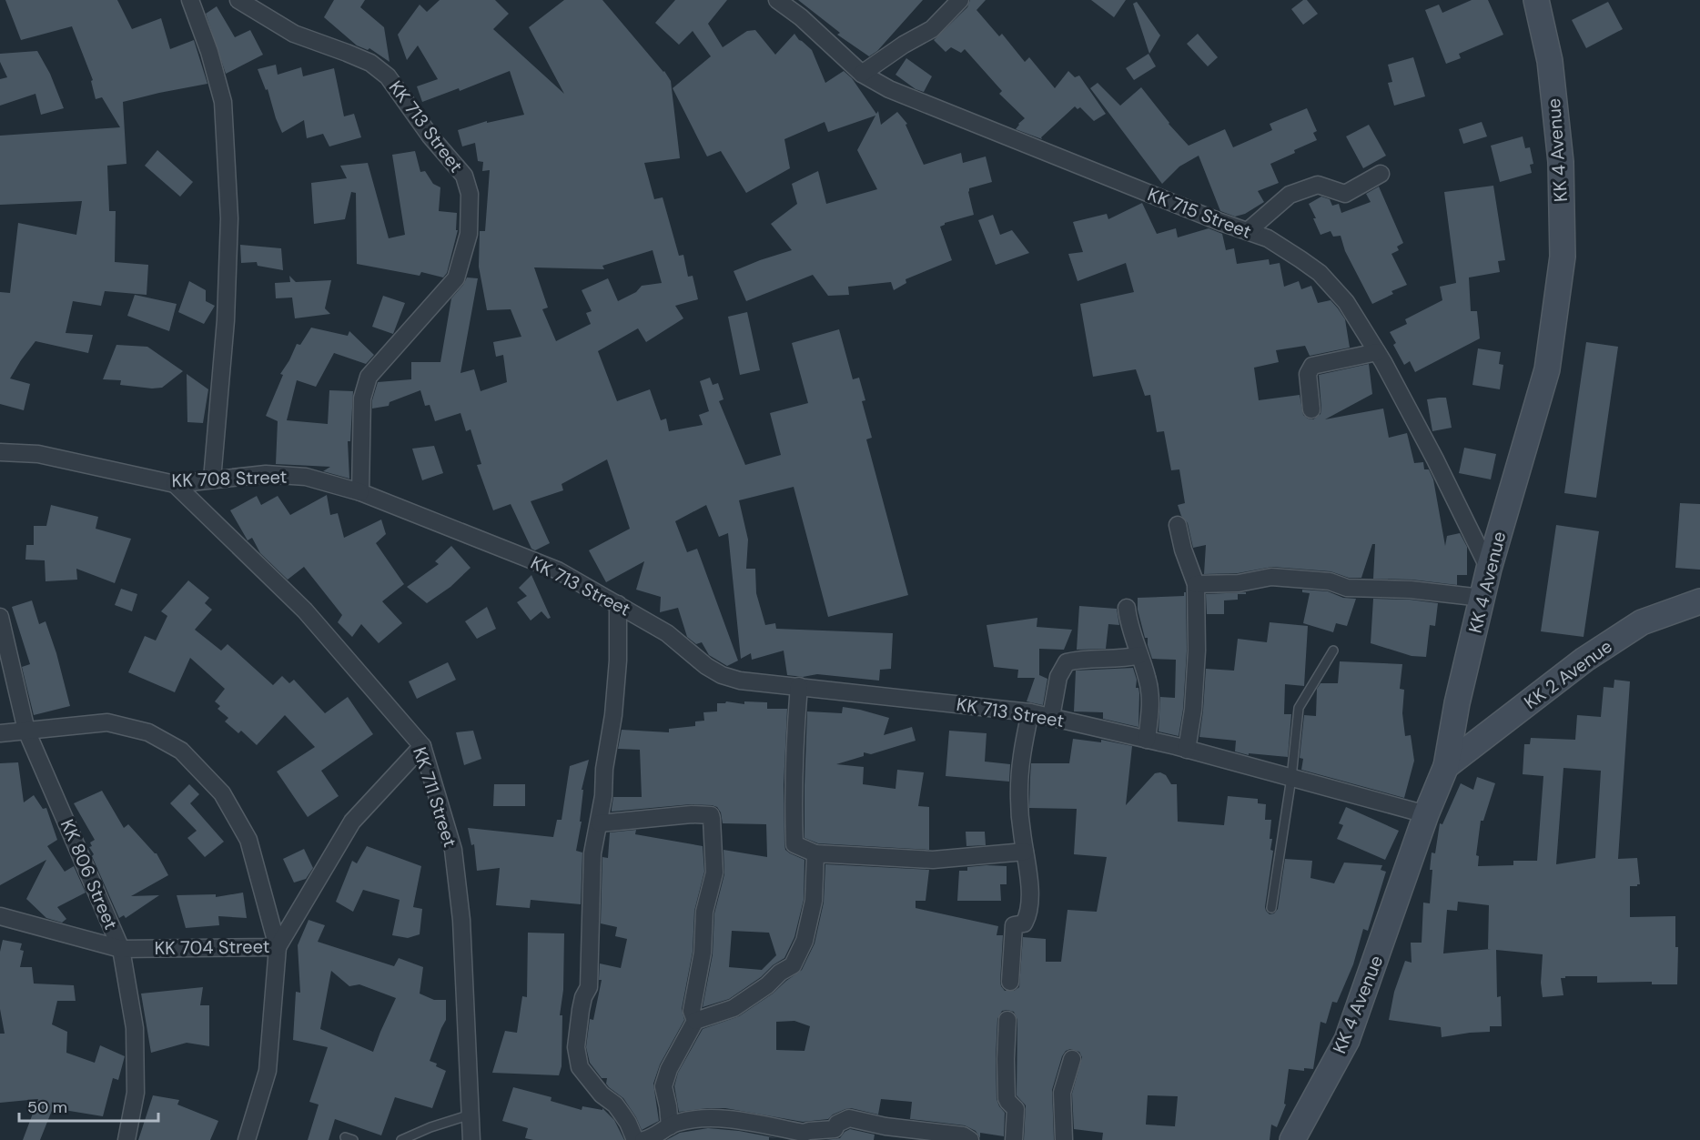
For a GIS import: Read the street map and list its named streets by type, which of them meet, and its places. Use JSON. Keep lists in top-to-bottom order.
{
  "streets": {
    "main road": ["KK 4 Avenue", "KK 2 Avenue"],
    "street": [
      "KK 713 Street",
      "KK 715 Street",
      "KK 708 Street",
      "KK 711 Street",
      "KK 806 Street",
      "KK 704 Street"
    ]
  },
  "crossings": [
    ["KK 713 Street", "KK 4 Avenue"],
    ["KK 713 Street", "KK 708 Street"],
    ["KK 4 Avenue", "KK 715 Street"],
    ["KK 4 Avenue", "KK 2 Avenue"],
    ["KK 708 Street", "KK 711 Street"],
    ["KK 711 Street", "KK 704 Street"],
    ["KK 806 Street", "KK 704 Street"]
  ],
  "scale_bar": "50 m"
}
